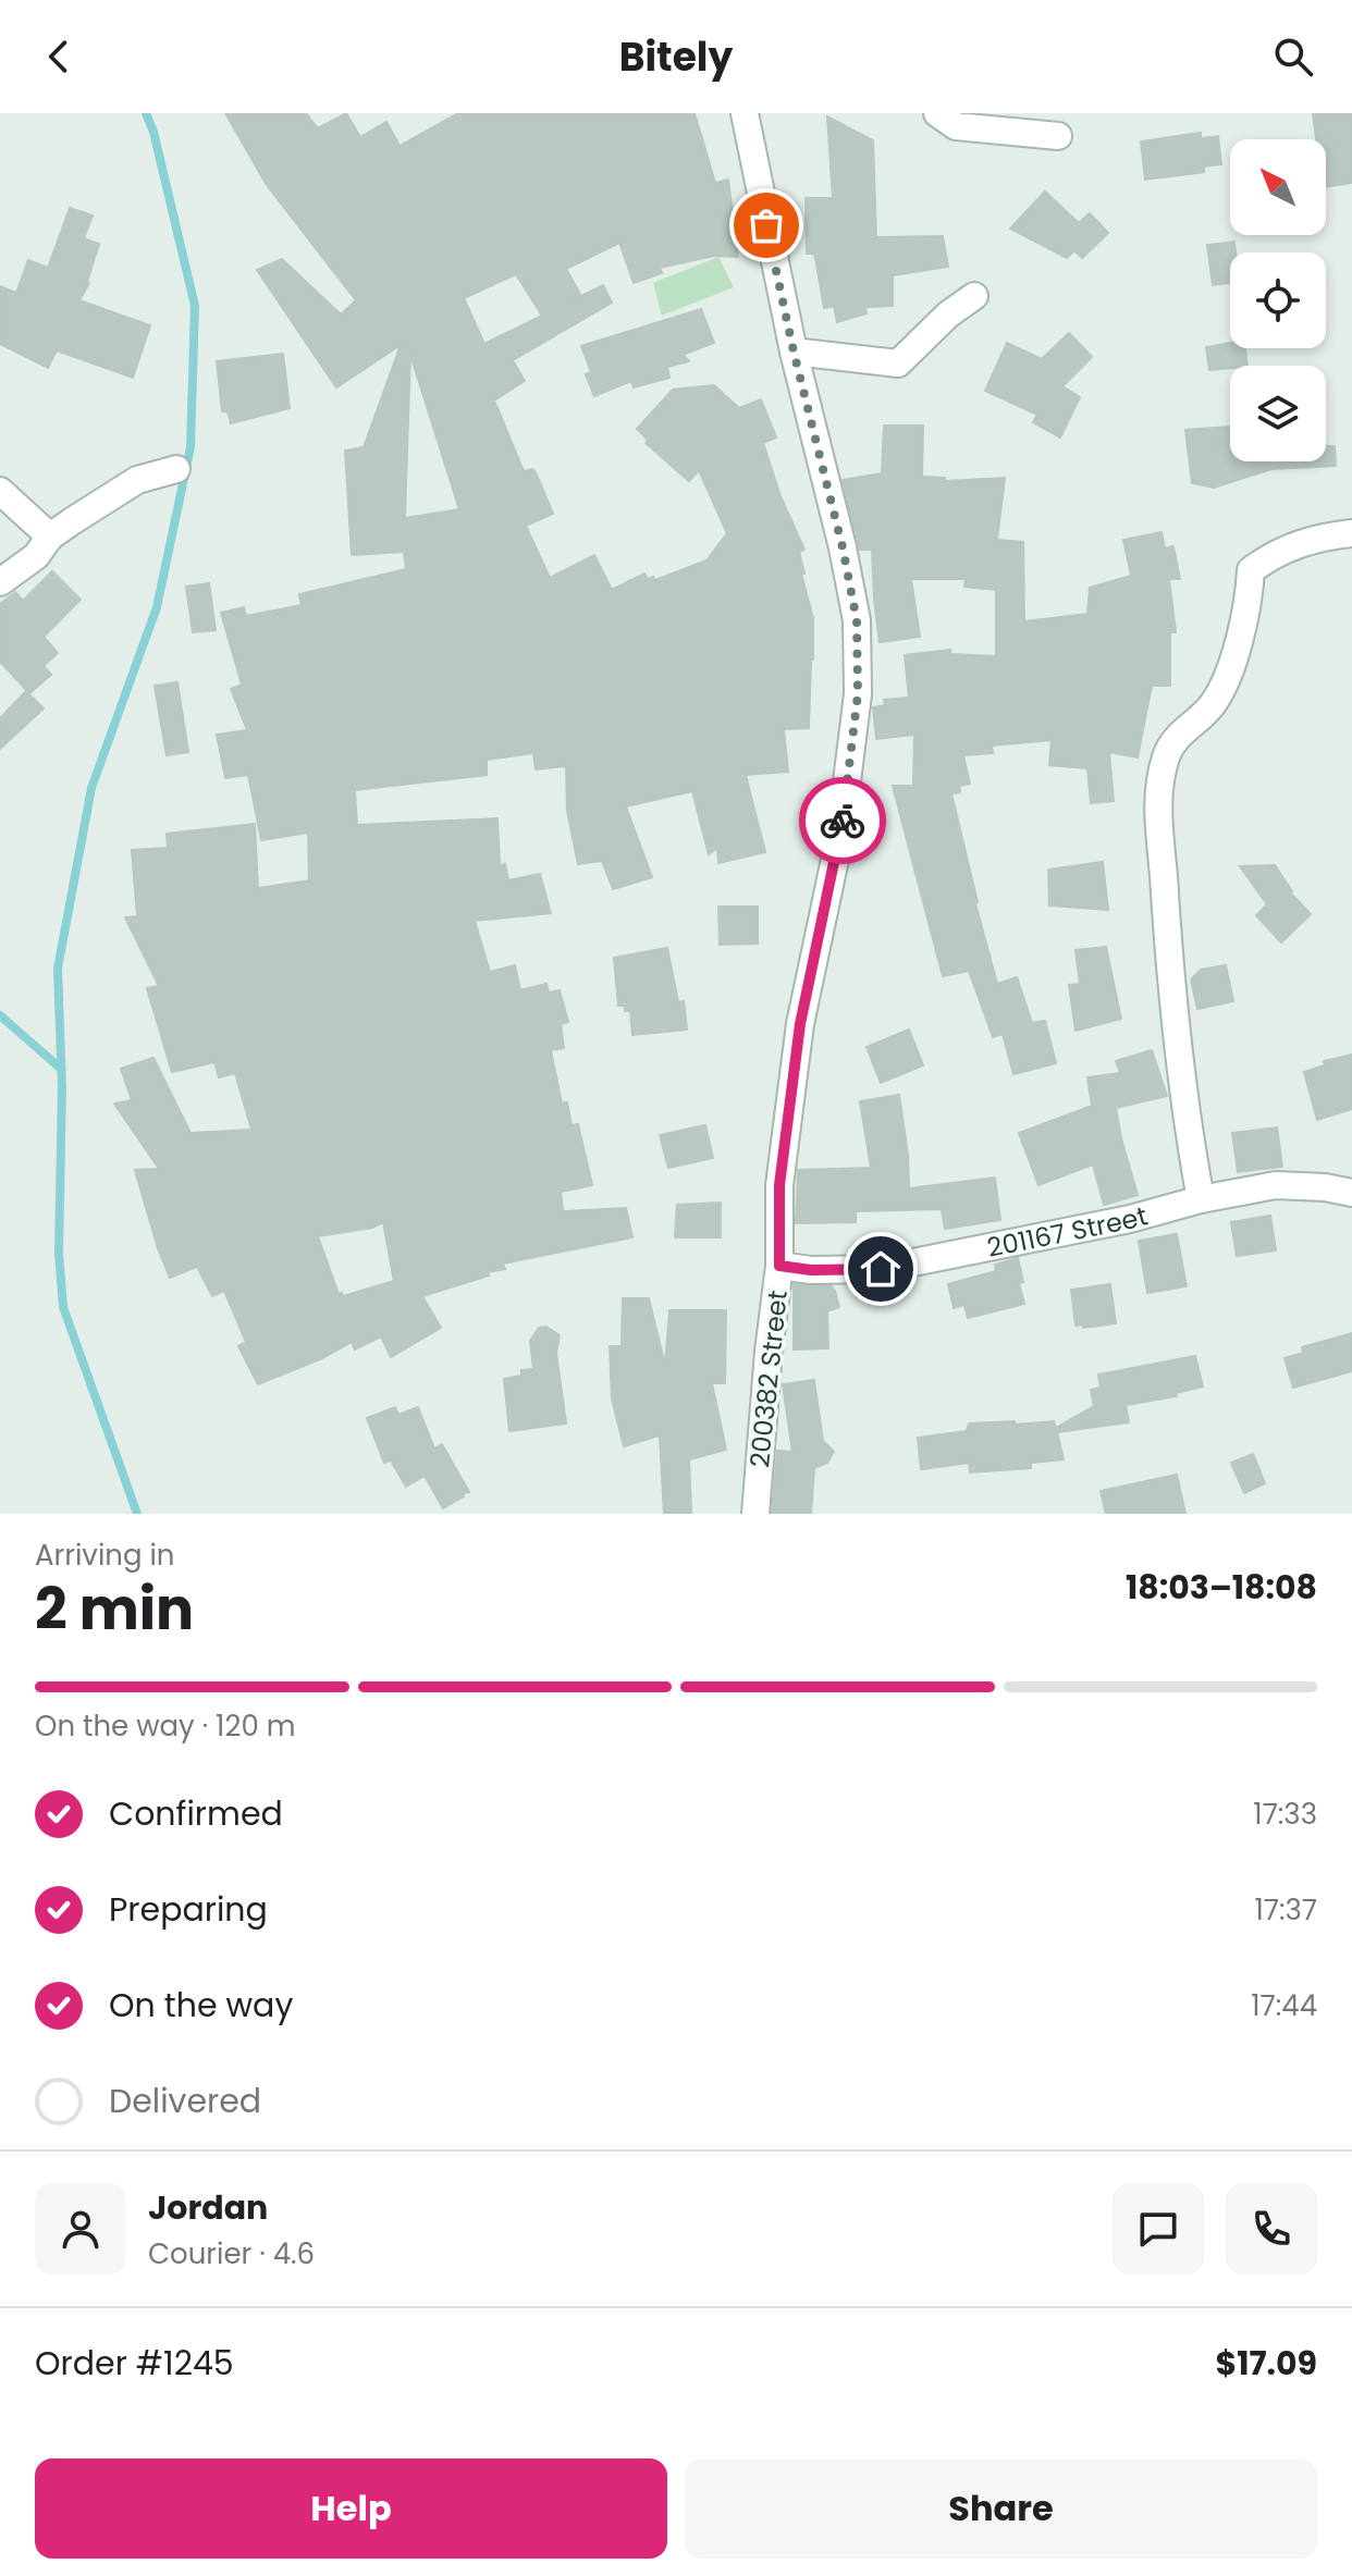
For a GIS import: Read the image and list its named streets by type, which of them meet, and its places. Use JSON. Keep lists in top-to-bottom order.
{
  "streets": {
    "street": ["201167 Street", "200382 Street"]
  },
  "crossings": [
    ["201167 Street", "200382 Street"]
  ],
  "north": "top left",
  "page": {
    "header": "Bitely",
    "heading": ["2 min", "Arriving in", "18:03–18:08"],
    "panel": [
      "Jordan",
      "Courier · 4.6",
      "Order #1245",
      "$17.09"
    ],
    "bar": "On the way · 120 m",
    "list": [
      ["Confirmed", "17:33"],
      ["Preparing", "17:37"],
      ["On the way", "17:44"],
      "Delivered"
    ],
    "buttons": ["Help", "Share"]
  }
}
